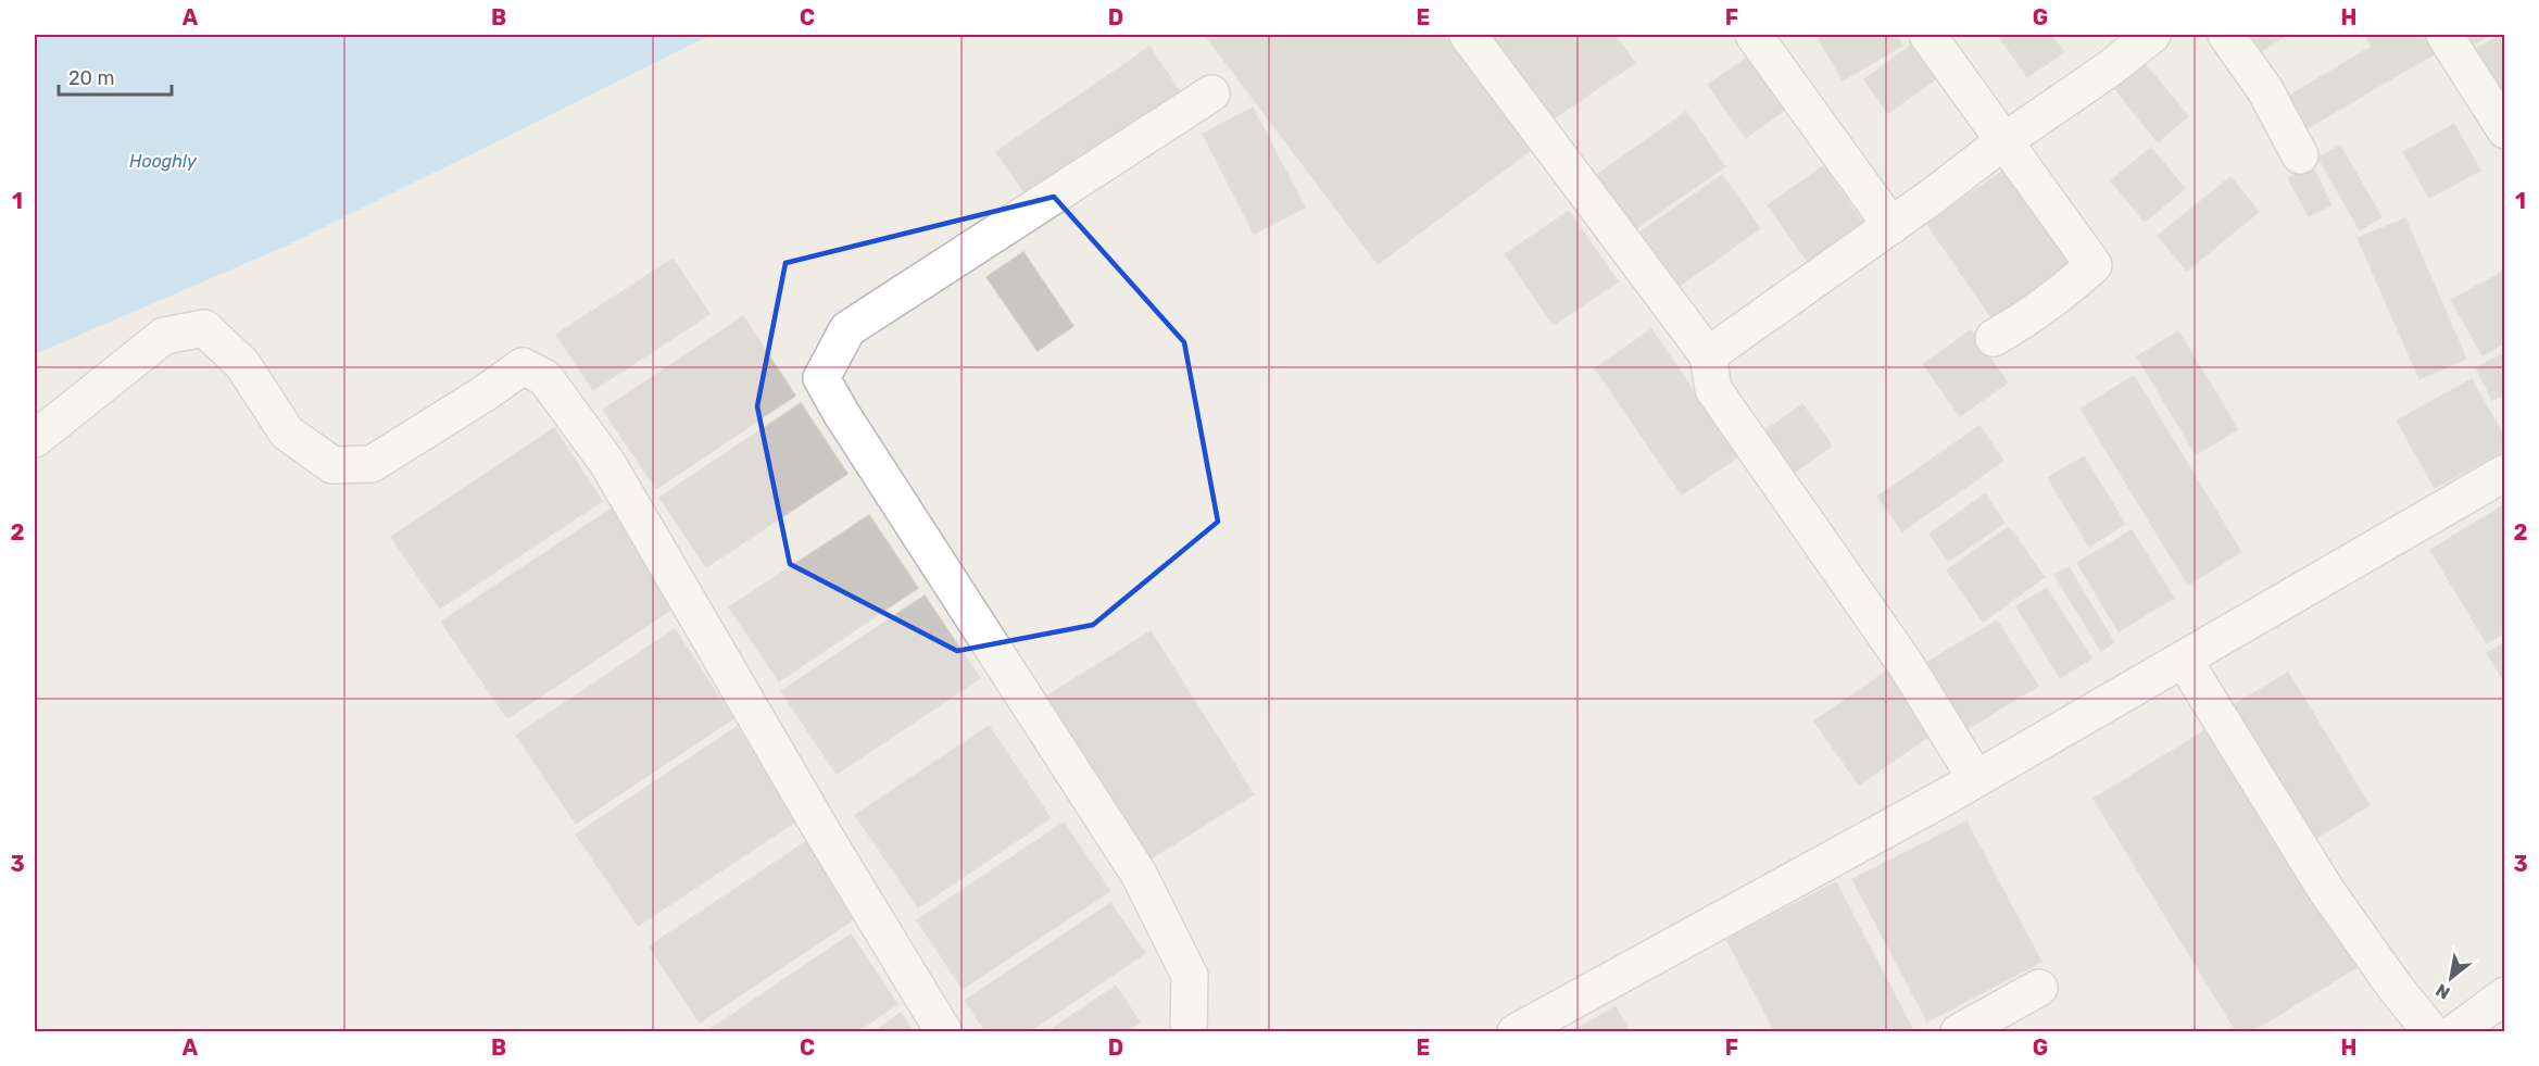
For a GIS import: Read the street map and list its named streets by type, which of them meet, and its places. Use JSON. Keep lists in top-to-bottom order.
{
  "water": ["Hooghly"],
  "scale_bar": "20 m",
  "north": "bottom left",
  "grid": {
    "columns": [
      "A",
      "B",
      "C",
      "D",
      "E",
      "F",
      "G",
      "H"
    ],
    "rows": ["1", "2", "3"]
  }
}
